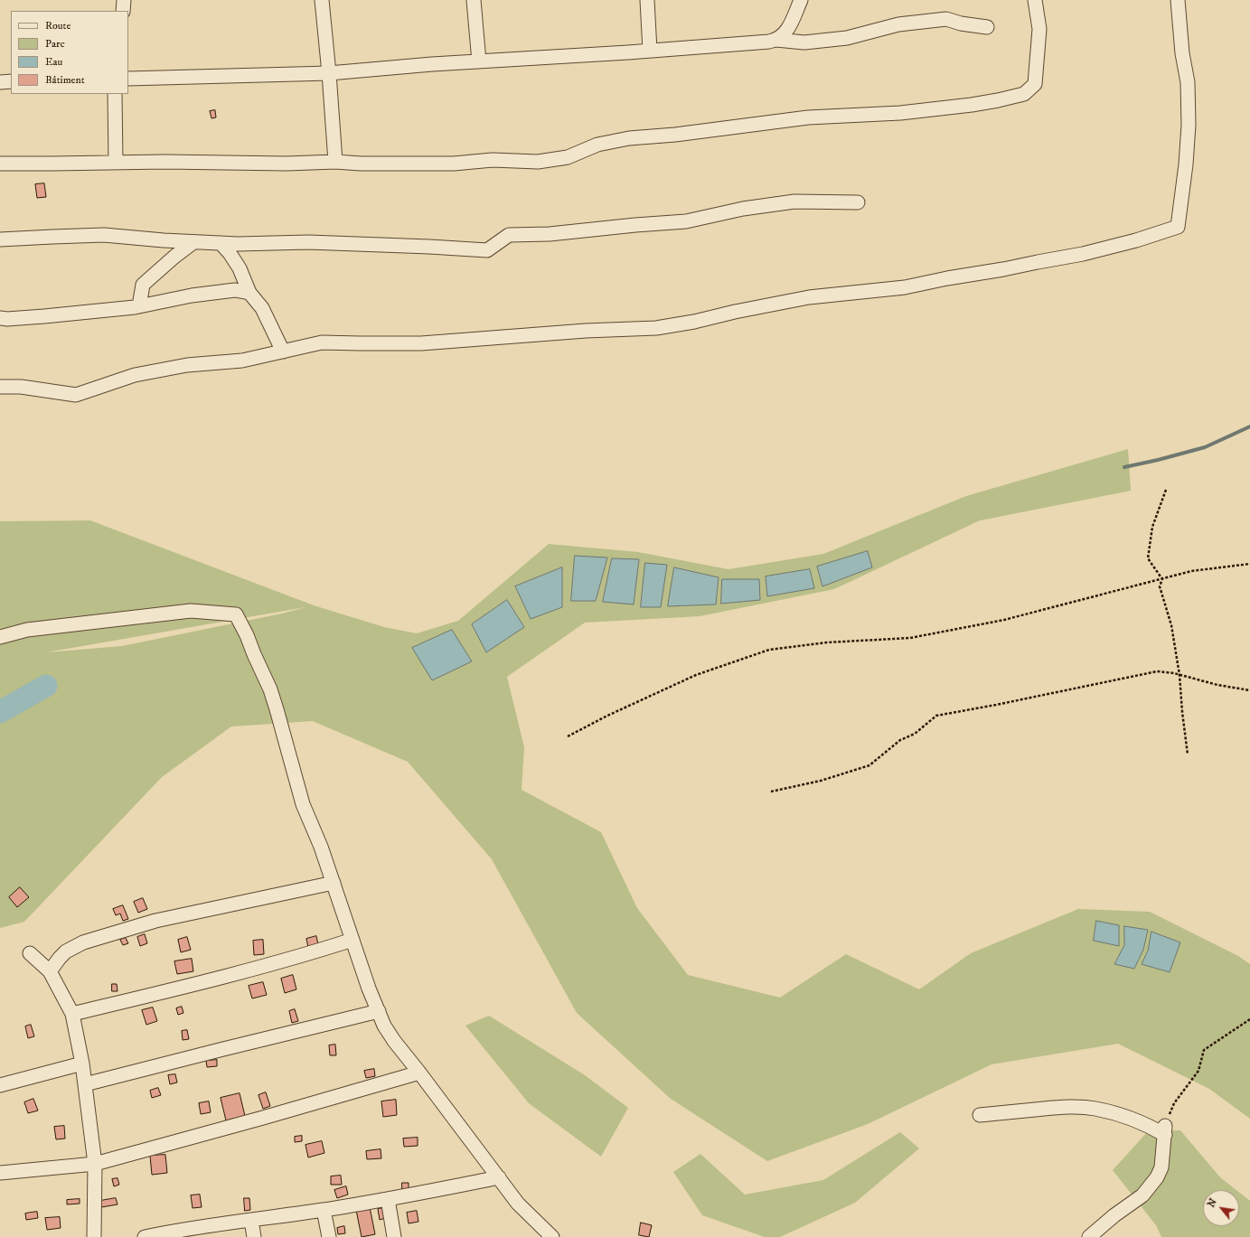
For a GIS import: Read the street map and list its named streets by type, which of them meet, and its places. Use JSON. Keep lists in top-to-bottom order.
{
  "legend": [
    "Route",
    "Parc",
    "Eau",
    "Bâtiment"
  ],
  "north": "top left"
}
